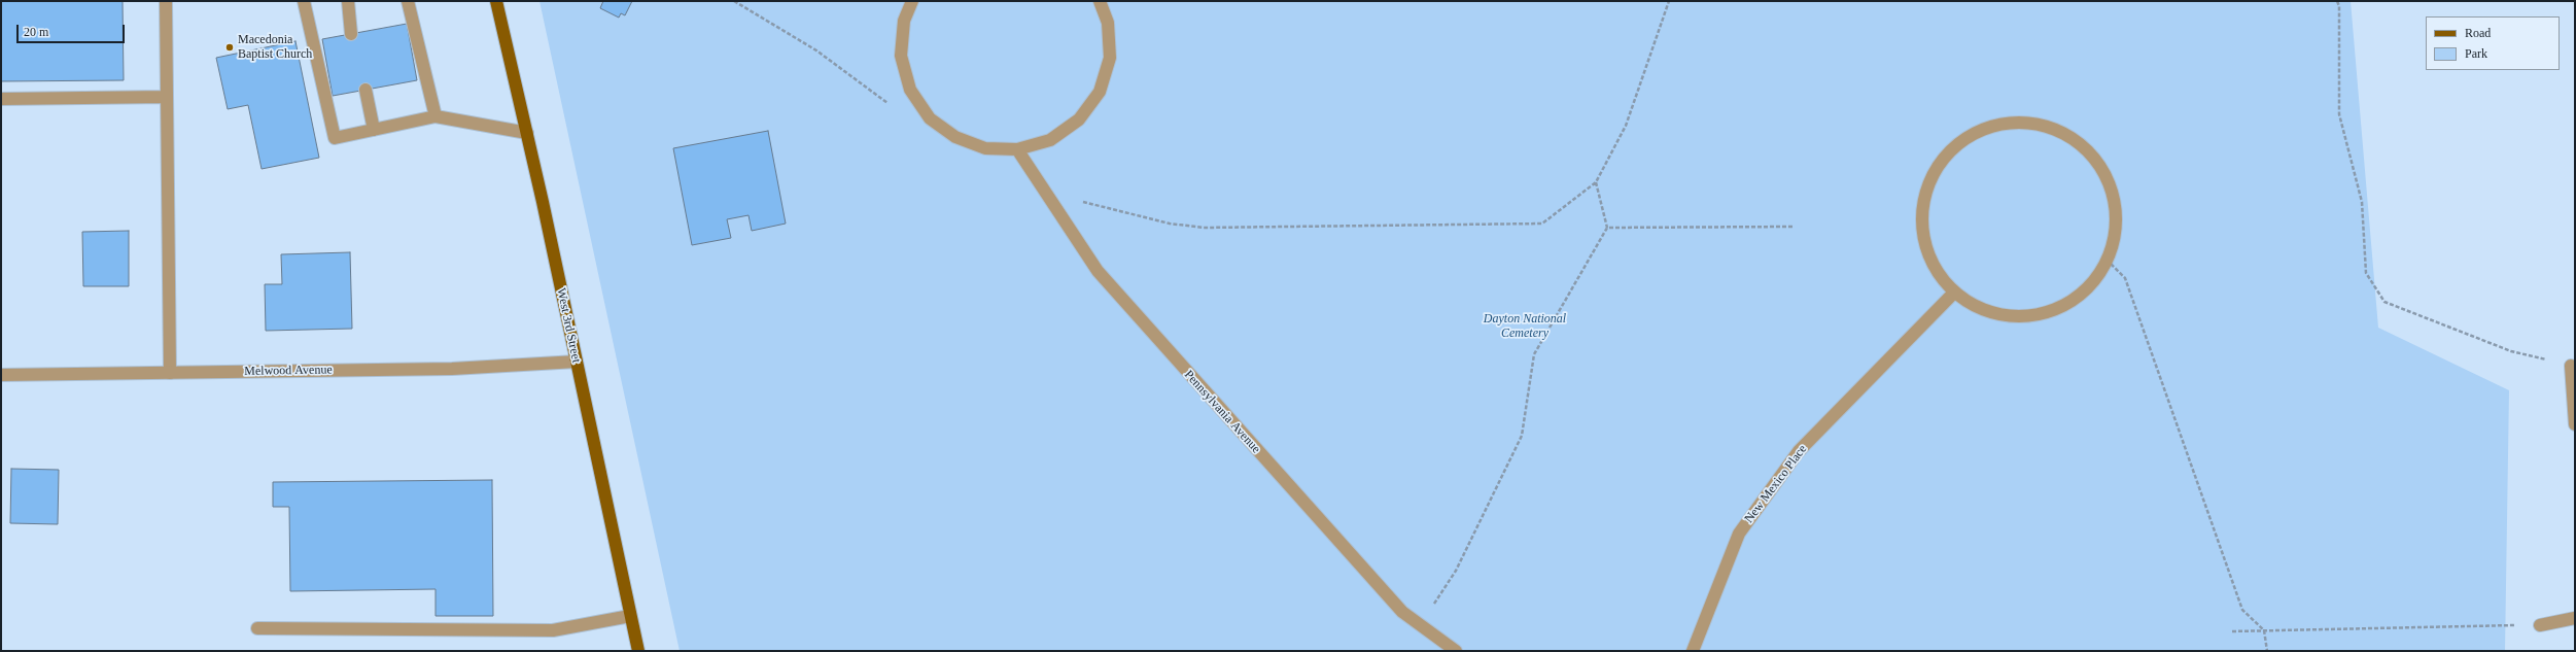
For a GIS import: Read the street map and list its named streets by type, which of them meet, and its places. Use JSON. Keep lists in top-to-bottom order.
{
  "streets": {
    "main road": ["West 3rd Street"],
    "street": ["Melwood Avenue", "Pennsylvania Avenue", "New Mexico Place"]
  },
  "crossings": [
    ["West 3rd Street", "Melwood Avenue"]
  ],
  "parks": ["Dayton National Cemetery"],
  "places": ["Macedonia Baptist Church"],
  "legend": ["Road", "Park"],
  "scale_bar": "20 m"
}
